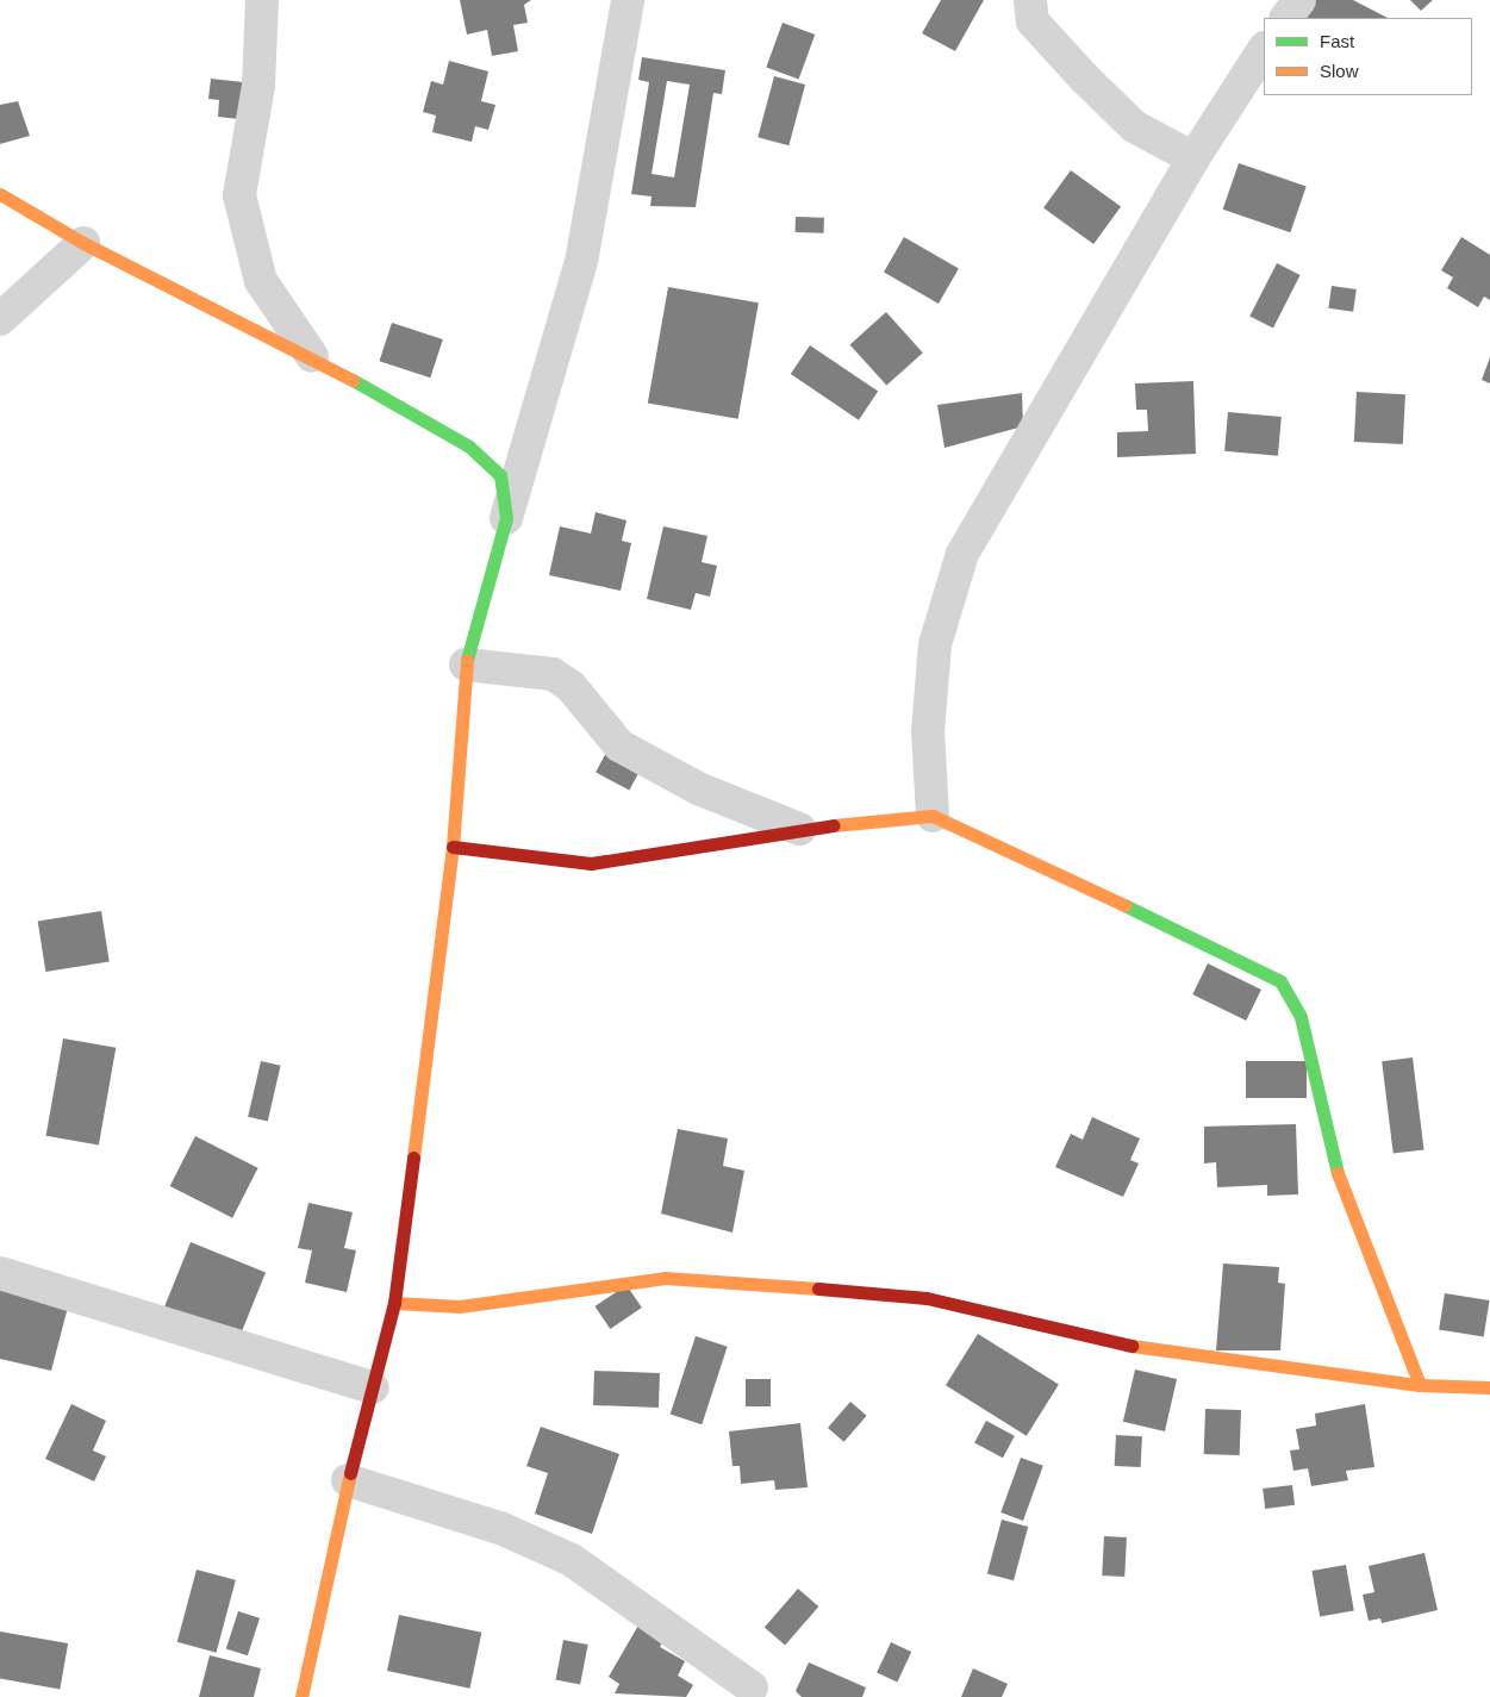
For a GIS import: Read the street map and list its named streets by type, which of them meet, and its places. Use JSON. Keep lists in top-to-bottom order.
{
  "legend": ["Fast", "Slow"]
}
